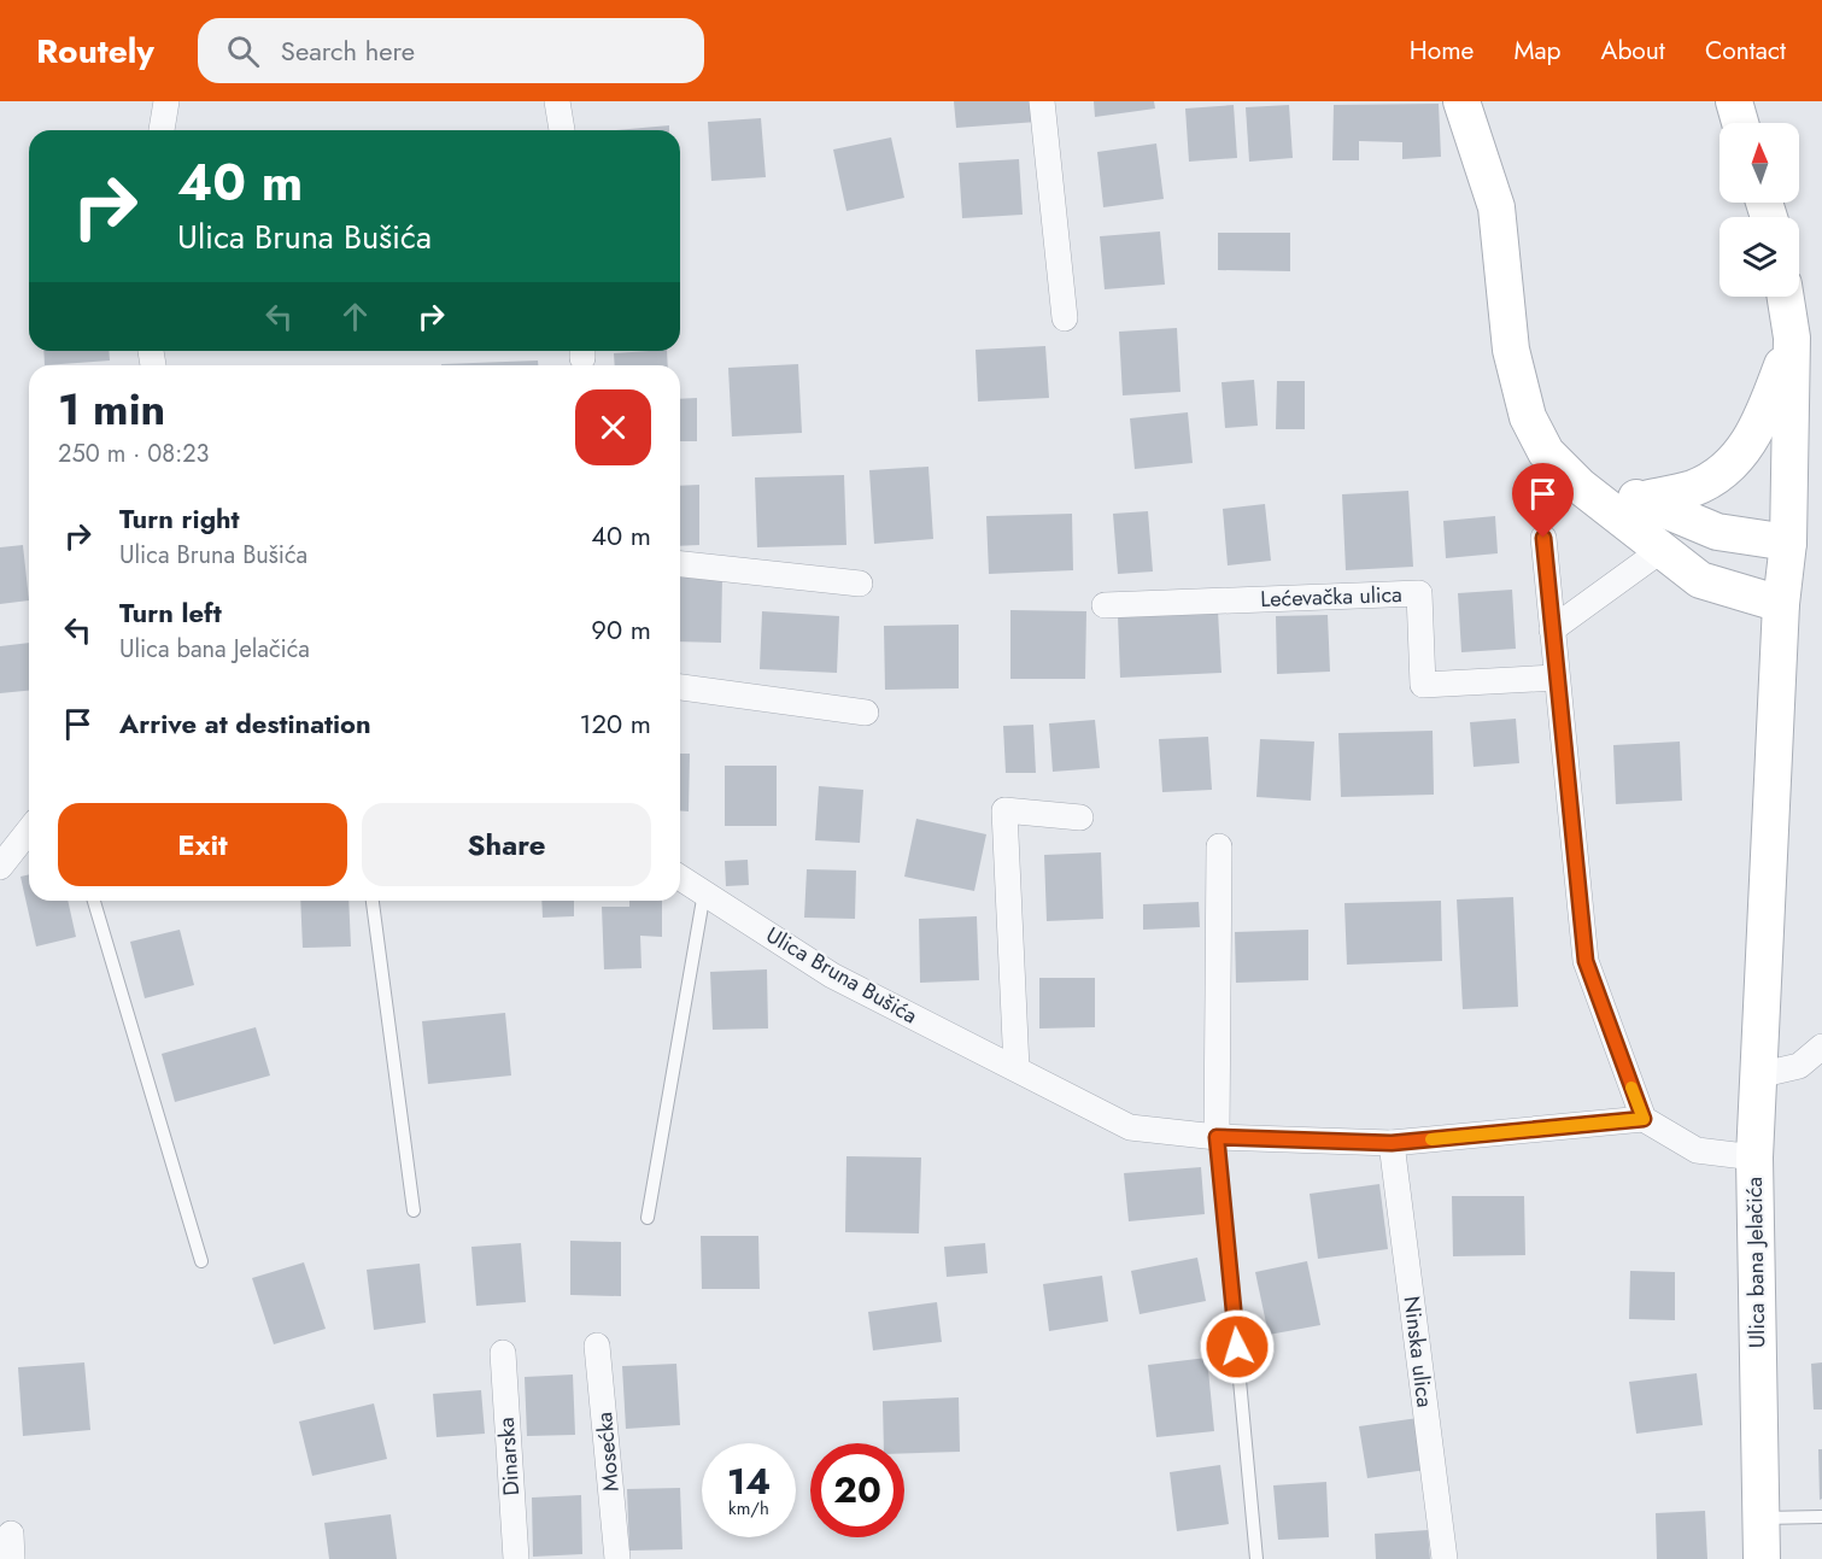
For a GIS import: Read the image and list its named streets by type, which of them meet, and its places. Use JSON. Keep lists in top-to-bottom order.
{
  "streets": {
    "main road": ["Ulica bana Jelačića"],
    "street": [
      "Lećevačka ulica",
      "Ulica Bruna Bušića",
      "Ninska ulica",
      "Mosećka",
      "Dinarska"
    ]
  },
  "crossings": [
    ["Ulica Bruna Bušića", "Ulica bana Jelačića"],
    ["Ulica Bruna Bušića", "Ninska ulica"]
  ],
  "north": "top",
  "page": {
    "header": "Routely",
    "search": "Search here",
    "nav": [
      "Home",
      "Map",
      "About",
      "Contact"
    ],
    "turn": ["40 m", "Ulica Bruna Bušića"],
    "heading": ["1 min", "250 m · 08:23"],
    "list": [
      {
        "name": "Turn right",
        "note": "Ulica Bruna Bušića",
        "value": "40 m"
      },
      {
        "name": "Turn left",
        "note": "Ulica bana Jelačića",
        "value": "90 m"
      },
      {
        "name": "Arrive at destination",
        "value": "120 m"
      }
    ],
    "buttons": ["Exit", "Share"],
    "speed": "14 km/h",
    "limit": "20"
  }
}
